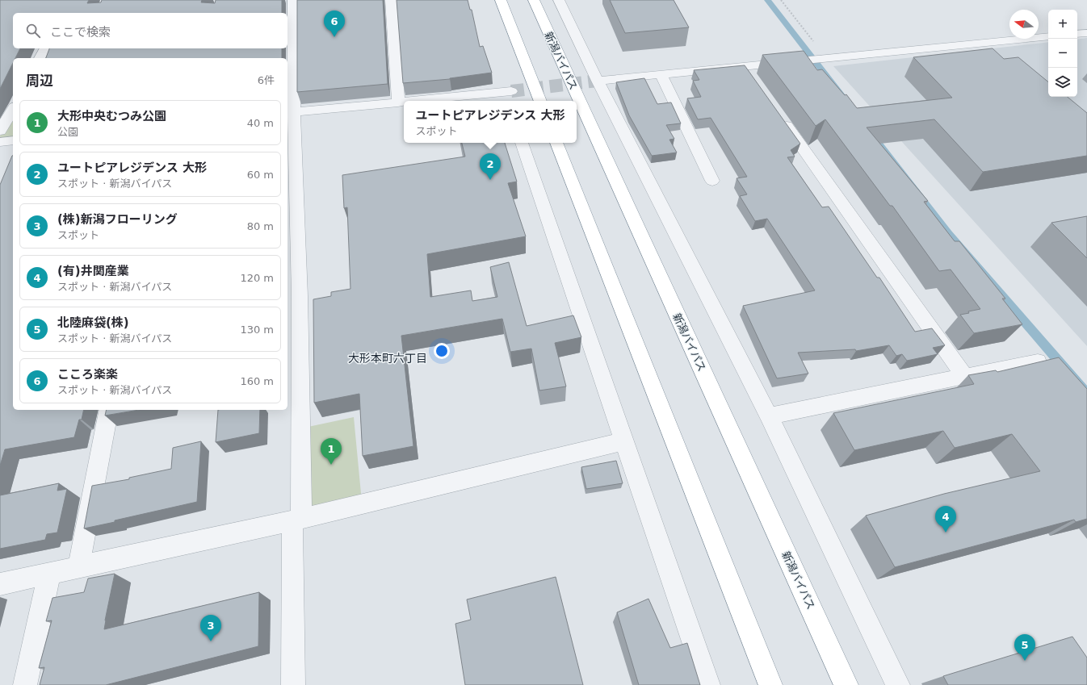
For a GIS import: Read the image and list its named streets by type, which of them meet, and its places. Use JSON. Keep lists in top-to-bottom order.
{
  "streets": {
    "highway": ["新潟バイパス"]
  },
  "districts": ["大形本町六丁目"],
  "north": "left",
  "page": {
    "map_buttons": ["+", "−"],
    "pins": [
      "6",
      "2",
      "1",
      "4",
      "3",
      "5"
    ],
    "search": "ここで検索",
    "heading": ["周辺", "6件"],
    "list": [
      {
        "mark": "1",
        "name": "大形中央むつみ公園",
        "note": "公園",
        "value": "40 m"
      },
      {
        "mark": "2",
        "name": "ユートピアレジデンス 大形",
        "note": "スポット · 新潟バイパス",
        "value": "60 m"
      },
      {
        "mark": "3",
        "name": "(株)新潟フローリング",
        "note": "スポット",
        "value": "80 m"
      },
      {
        "mark": "4",
        "name": "(有)井関産業",
        "note": "スポット · 新潟バイパス",
        "value": "120 m"
      },
      {
        "mark": "5",
        "name": "北陸麻袋(株)",
        "note": "スポット · 新潟バイパス",
        "value": "130 m"
      },
      {
        "mark": "6",
        "name": "こころ楽楽",
        "note": "スポット · 新潟バイパス",
        "value": "160 m"
      }
    ],
    "popup": ["ユートピアレジデンス 大形", "スポット"]
  }
}
